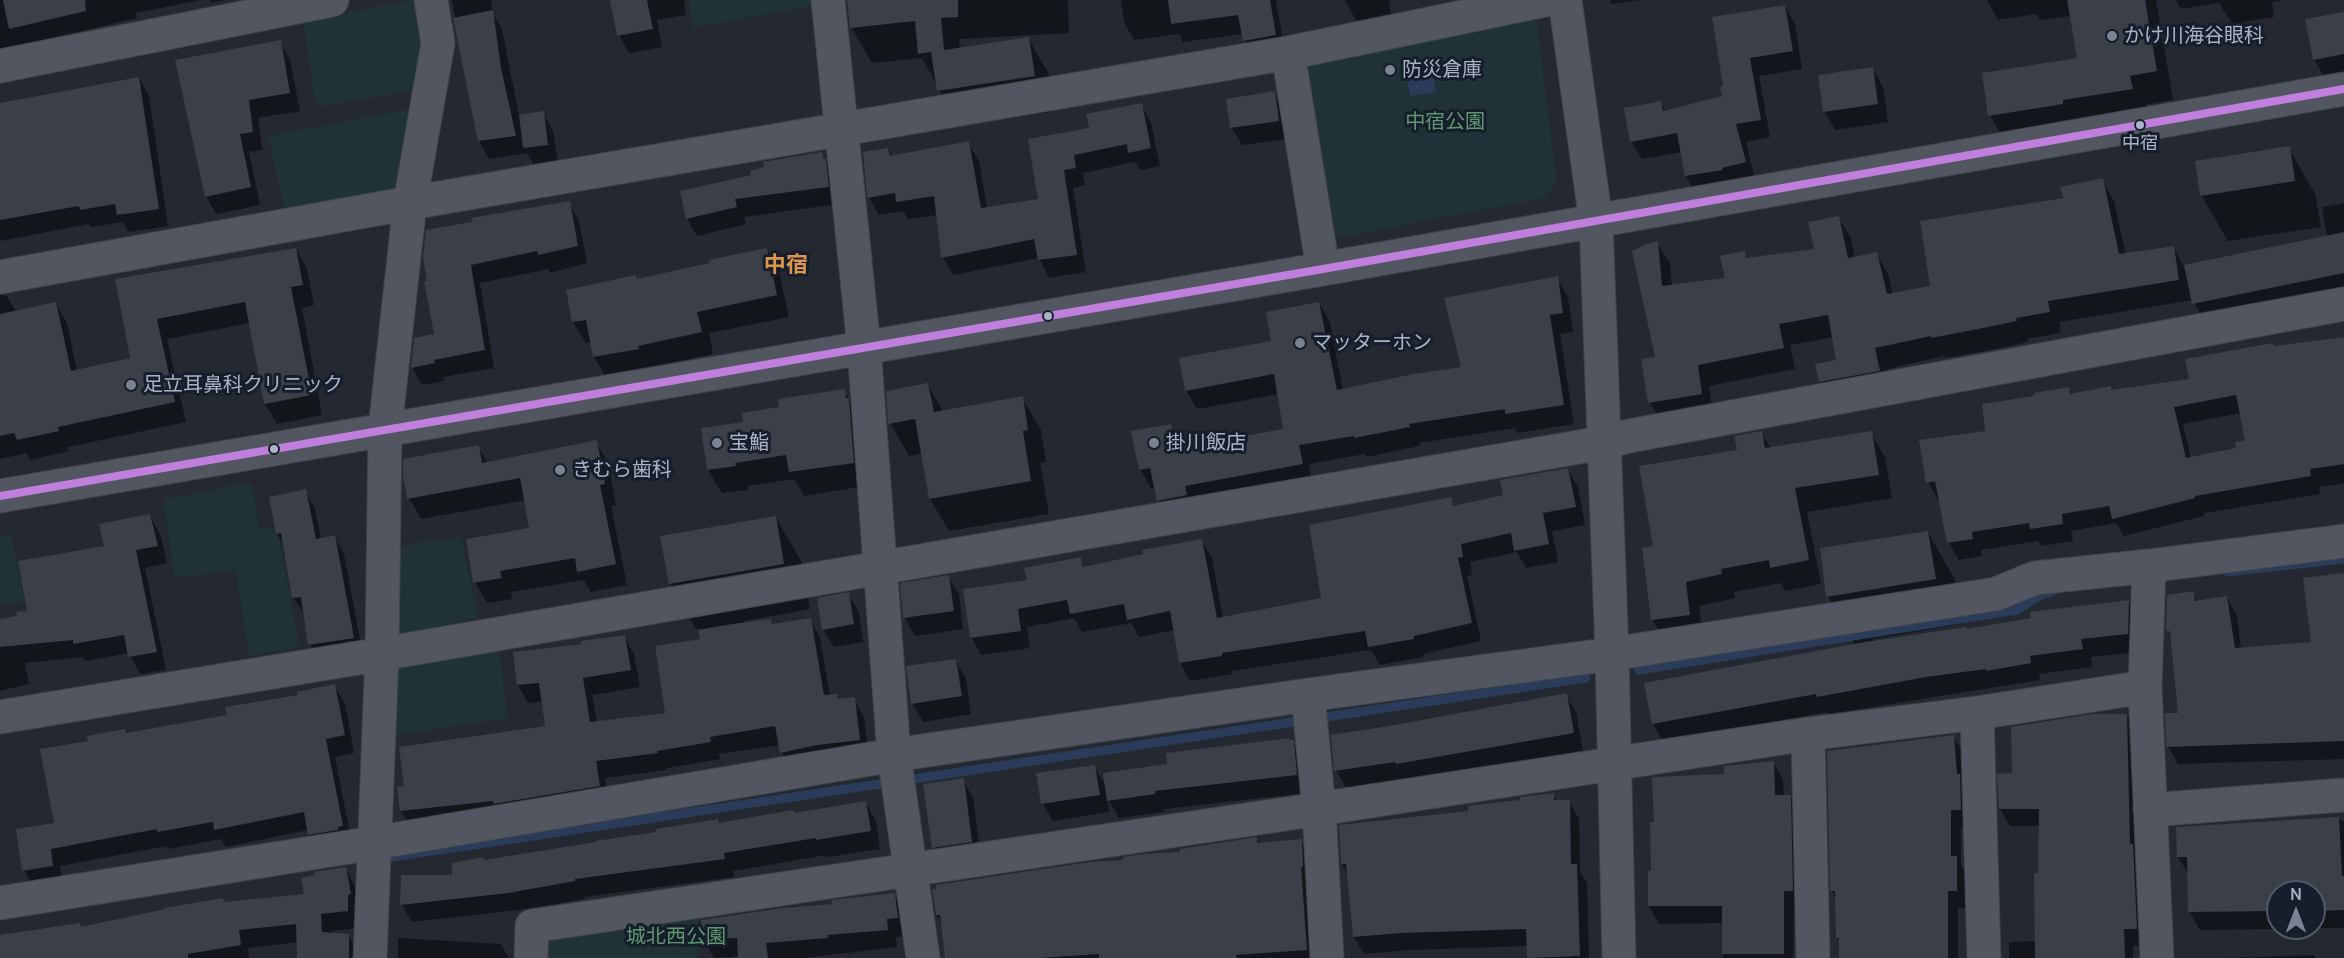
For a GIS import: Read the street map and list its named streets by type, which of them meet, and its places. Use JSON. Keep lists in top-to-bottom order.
{
  "districts": ["中宿"],
  "parks": ["中宿公園", "城北西公園"],
  "places": [
    "かけ川海谷眼科",
    "防災倉庫",
    "中宿",
    "マッターホン",
    "足立耳鼻科クリニック",
    "宝鮨",
    "掛川飯店",
    "きむら歯科"
  ],
  "north": "top"
}
